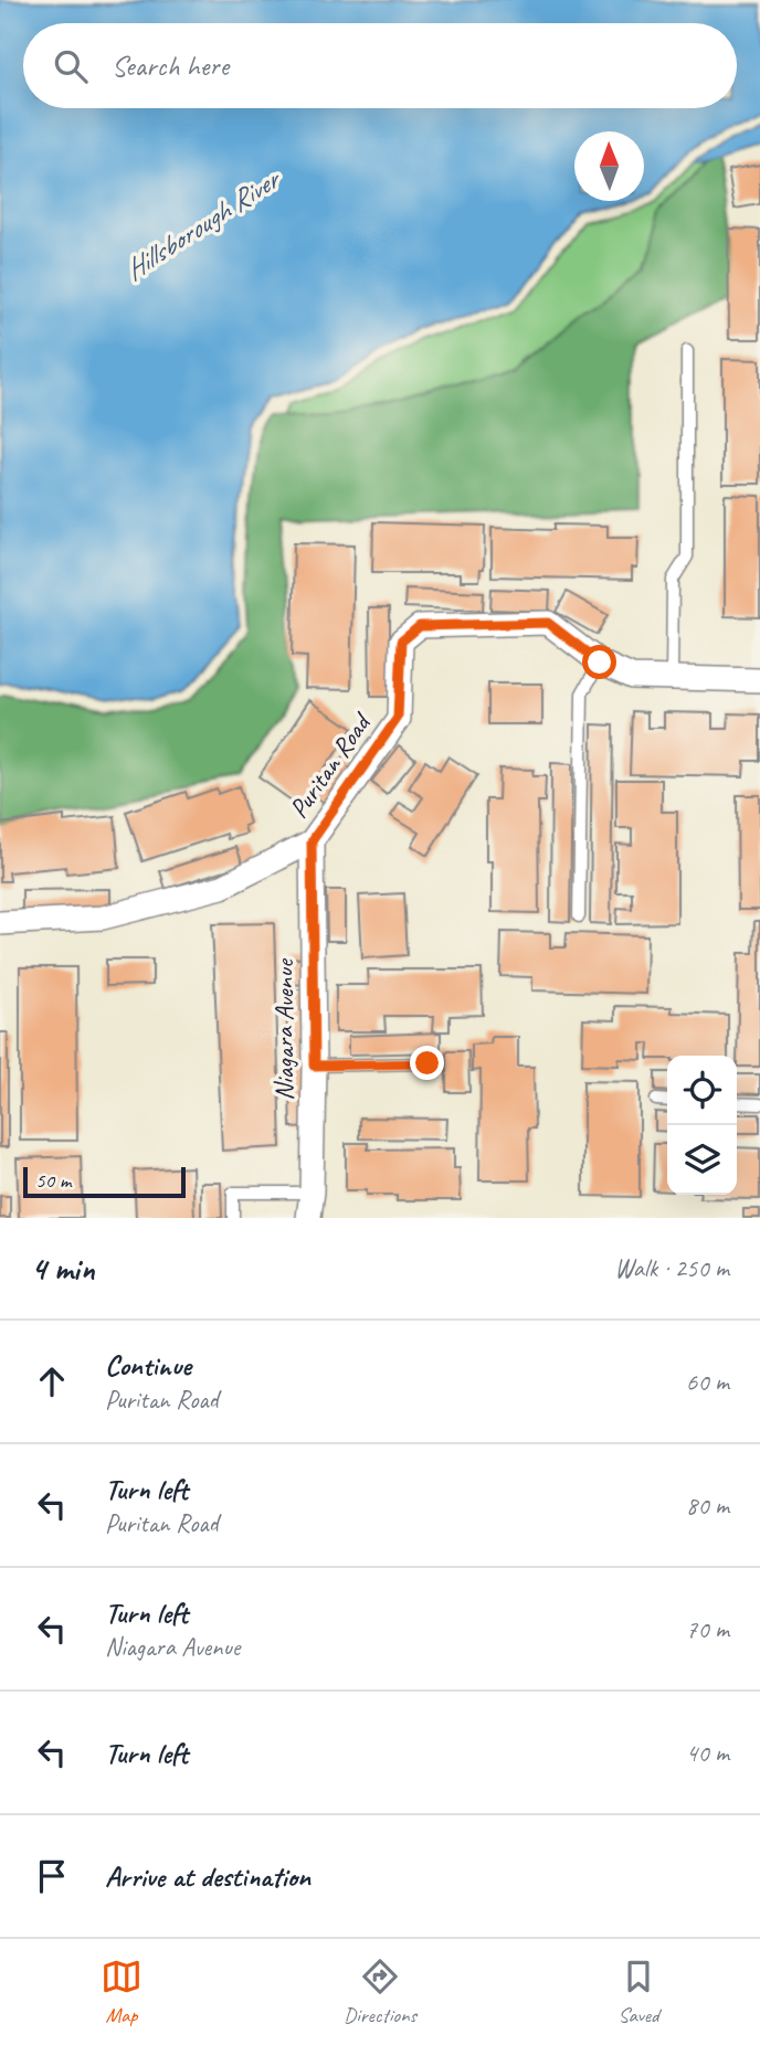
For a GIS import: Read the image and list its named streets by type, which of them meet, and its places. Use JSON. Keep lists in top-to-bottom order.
{
  "streets": {
    "street": ["Puritan Road", "Niagara Avenue"]
  },
  "crossings": [
    ["Puritan Road", "Niagara Avenue"]
  ],
  "water": ["Hillsborough River"],
  "scale_bar": "50 m",
  "north": "top",
  "page": {
    "search": "Search here",
    "scale": "50 m",
    "heading": ["4 min", "Walk · 250 m"],
    "list": [
      ["Continue", "Puritan Road", "60 m"],
      ["Turn left", "Puritan Road", "80 m"],
      ["Turn left", "Niagara Avenue", "70 m"],
      ["Turn left", "40 m"],
      "Arrive at destination"
    ],
    "nav": ["Map", "Directions", "Saved"]
  }
}
